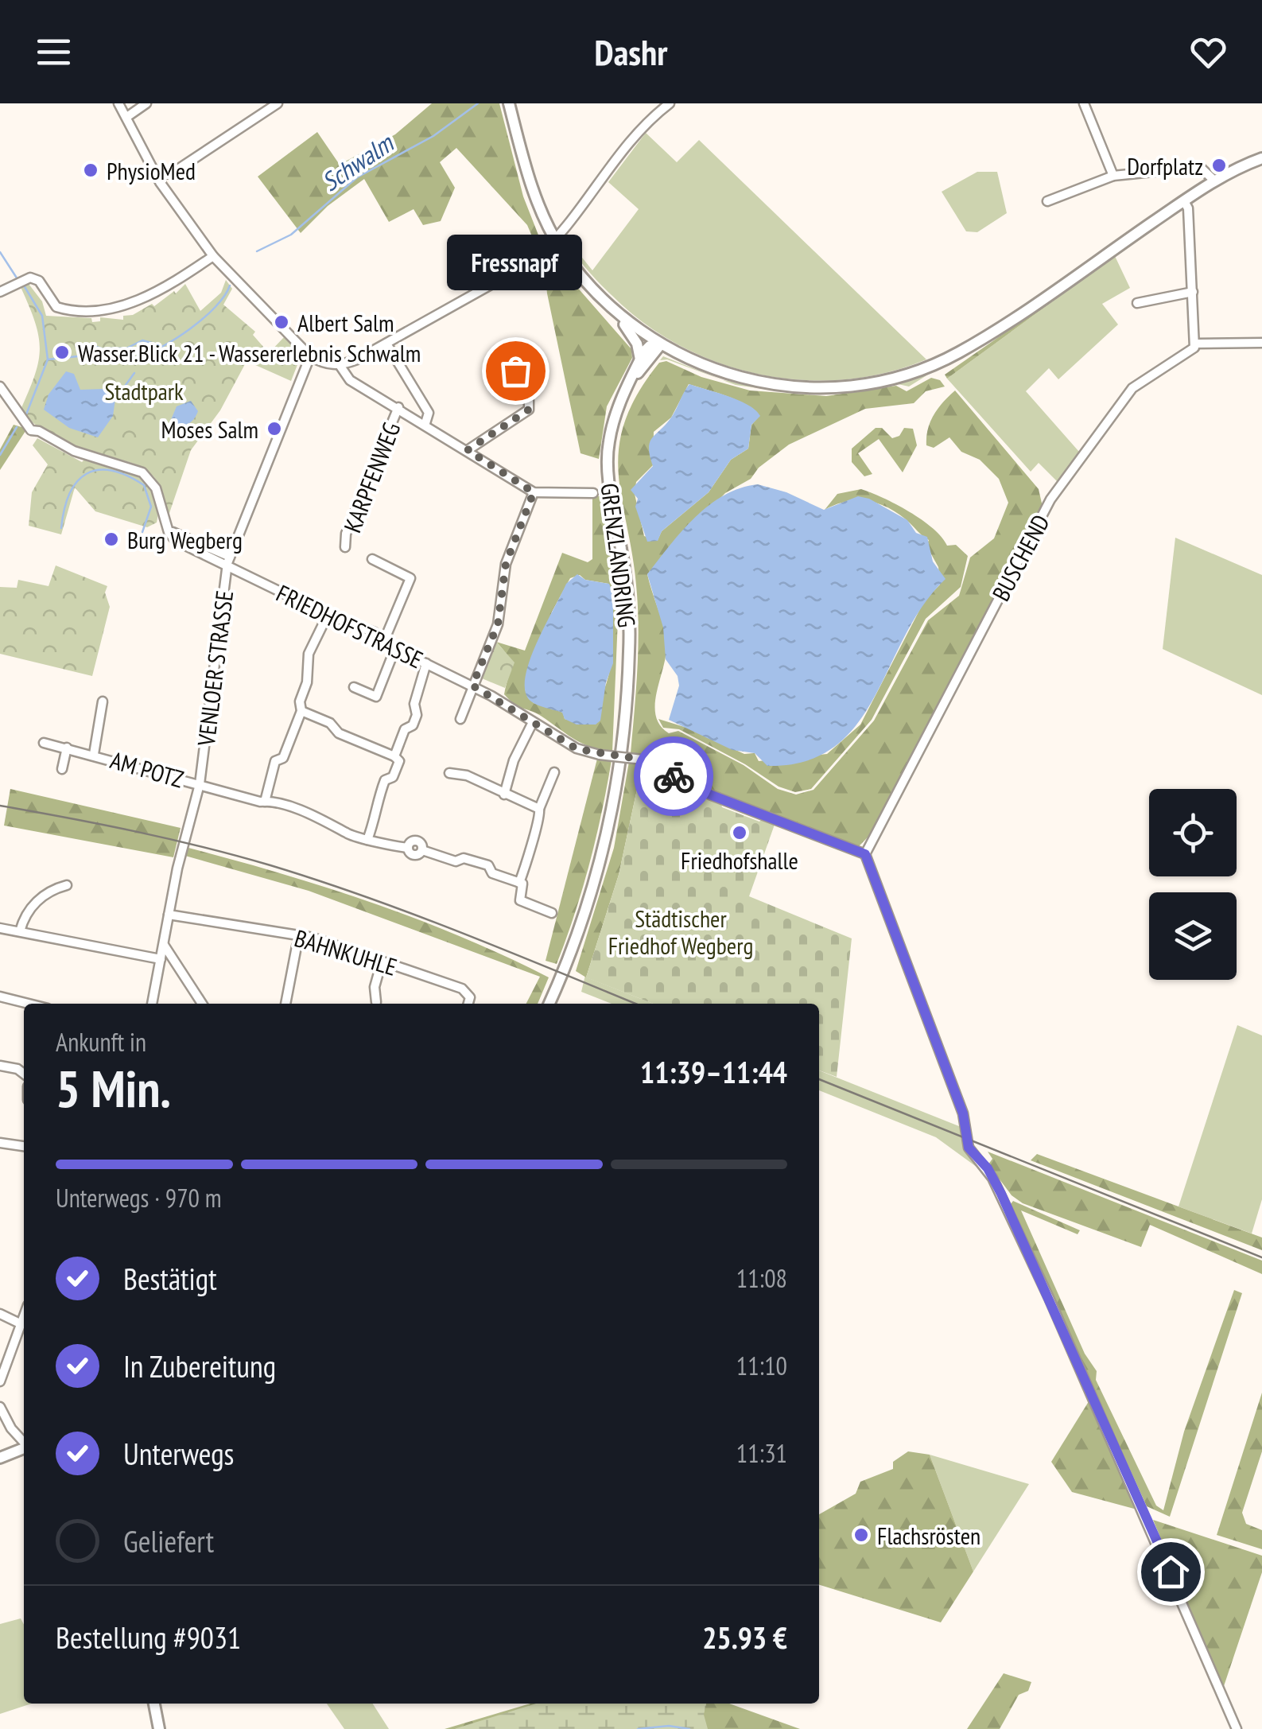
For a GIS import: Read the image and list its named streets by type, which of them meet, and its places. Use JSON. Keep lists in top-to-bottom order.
{
  "streets": {
    "main road": ["GRENZLANDRING"],
    "street": [
      "KARPFENWEG",
      "BUSCHEND",
      "FRIEDHOFSTRASSE",
      "VENLOER STRASSE",
      "AM POTZ",
      "BAHNKUHLE"
    ]
  },
  "crossings": [
    ["BUSCHEND", "FRIEDHOFSTRASSE"],
    ["FRIEDHOFSTRASSE", "VENLOER STRASSE"],
    ["VENLOER STRASSE", "AM POTZ"],
    ["VENLOER STRASSE", "BAHNKUHLE"]
  ],
  "water": ["Schwalm"],
  "parks": ["Stadtpark", "Städtischer Friedhof Wegberg"],
  "places": [
    "Dorfplatz",
    "PhysioMed",
    "Albert Salm",
    "Wasser.Blick 21 - Wassererlebnis Schwalm",
    "Fressnapf",
    "Moses Salm",
    "Burg Wegberg",
    "Friedhofshalle",
    "Flachsrösten"
  ],
  "page": {
    "header": "Dashr",
    "bubble": "Fressnapf",
    "heading": ["5 Min.", "Ankunft in", "11:39–11:44"],
    "panel": ["Bestellung #9031", "25.93 €"],
    "bar": "Unterwegs · 970 m",
    "list": [
      ["Bestätigt", "11:08"],
      ["In Zubereitung", "11:10"],
      ["Unterwegs", "11:31"],
      "Geliefert"
    ]
  }
}
